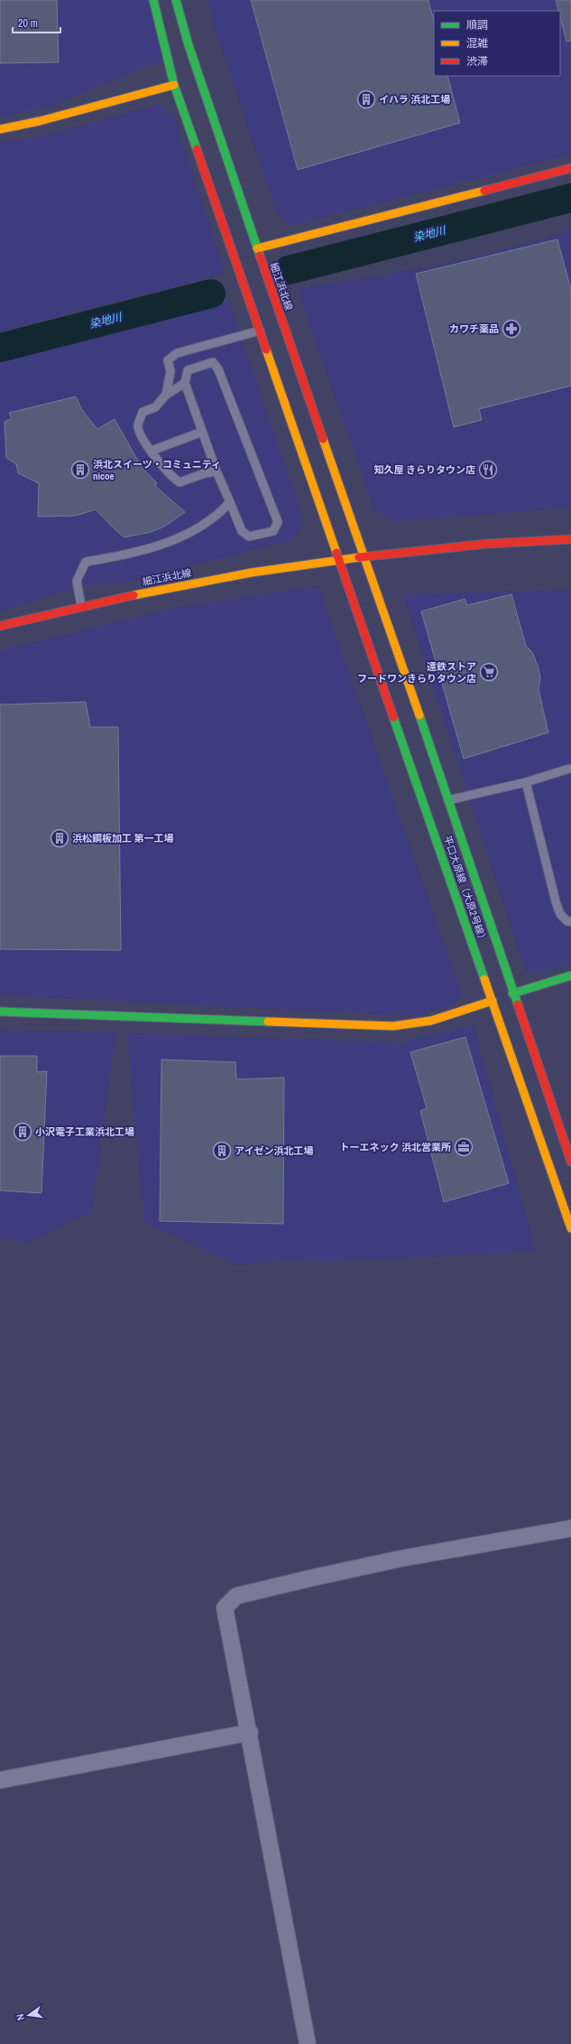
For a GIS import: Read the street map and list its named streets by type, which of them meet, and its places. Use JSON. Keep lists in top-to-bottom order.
{
  "streets": {
    "street": ["細江浜北線", "平口大原線（大原2号線）"]
  },
  "crossings": [
    ["細江浜北線", "平口大原線（大原2号線）"]
  ],
  "water": ["染地川"],
  "places": {
    "building": [
      "イハラ 浜北工場",
      "浜北スイーツ・コミュニティ nicoe",
      "浜松鋼板加工 第一工場",
      "小沢電子工業浜北工場",
      "アイゼン浜北工場"
    ],
    "pharmacy": ["カワチ薬品"],
    "restaurant": ["知久屋 きらりタウン店"],
    "supermarket": ["遠鉄ストア フードワンきらりタウン店"],
    "office": ["トーエネック 浜北営業所"]
  },
  "legend": ["順調", "混雑", "渋滞"],
  "scale_bar": "20 m",
  "north": "left"
}
